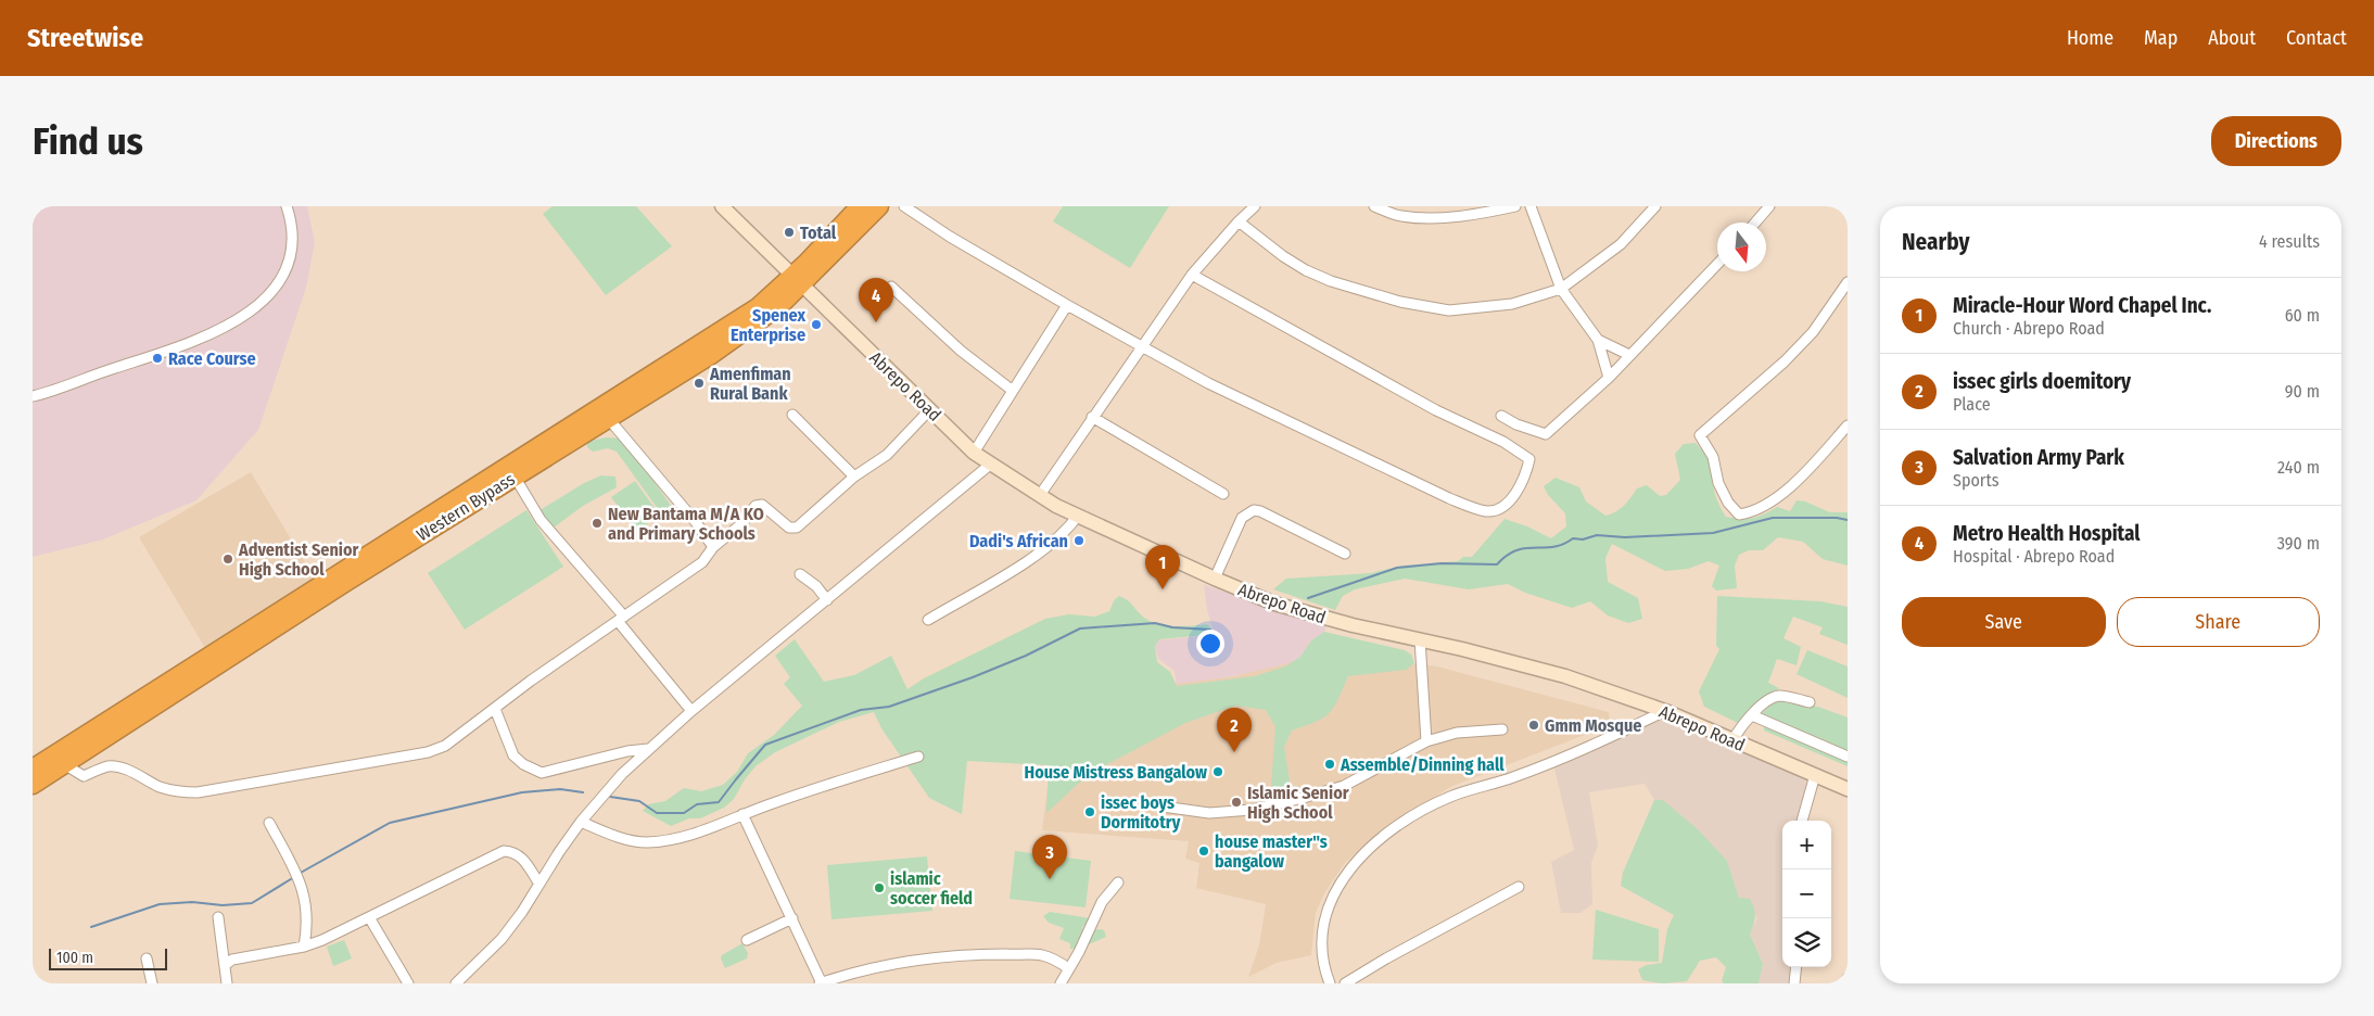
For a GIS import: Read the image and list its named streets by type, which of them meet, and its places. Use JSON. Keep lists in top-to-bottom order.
{
  "streets": {
    "highway": ["Western Bypass"],
    "main road": ["Abrepo Road"]
  },
  "crossings": [
    ["Abrepo Road", "Western Bypass"]
  ],
  "places": [
    "Total",
    "Spenex Enterprise",
    "Race Course",
    "Amenfiman Rural Bank",
    "New Bantama M/A KO and Primary Schools",
    "Dadi's African",
    "Adventist Senior High School",
    "Gmm Mosque",
    "Assemble/Dinning hall",
    "House Mistress Bangalow",
    "Islamic Senior High School",
    "issec boys Dormitotry",
    "house master\"s bangalow",
    "islamic soccer field"
  ],
  "scale_bar": "100 m",
  "north": "bottom",
  "page": {
    "header": "Streetwise",
    "nav": [
      "Home",
      "Map",
      "About",
      "Contact"
    ],
    "buttons": [
      "Directions",
      ["Save", "Share"]
    ],
    "title": "Find us",
    "heading": ["Nearby", "4 results"],
    "list": [
      {
        "mark": "1",
        "name": "Miracle-Hour Word Chapel Inc.",
        "note": "Church · Abrepo Road",
        "value": "60 m"
      },
      {
        "mark": "2",
        "name": "issec girls doemitory",
        "note": "Place",
        "value": "90 m"
      },
      {
        "mark": "3",
        "name": "Salvation Army Park",
        "note": "Sports",
        "value": "240 m"
      },
      {
        "mark": "4",
        "name": "Metro Health Hospital",
        "note": "Hospital · Abrepo Road",
        "value": "390 m"
      }
    ],
    "pins": [
      "4",
      "1",
      "2",
      "3"
    ],
    "map_buttons": ["+", "−"],
    "scale": "100 m"
  }
}
